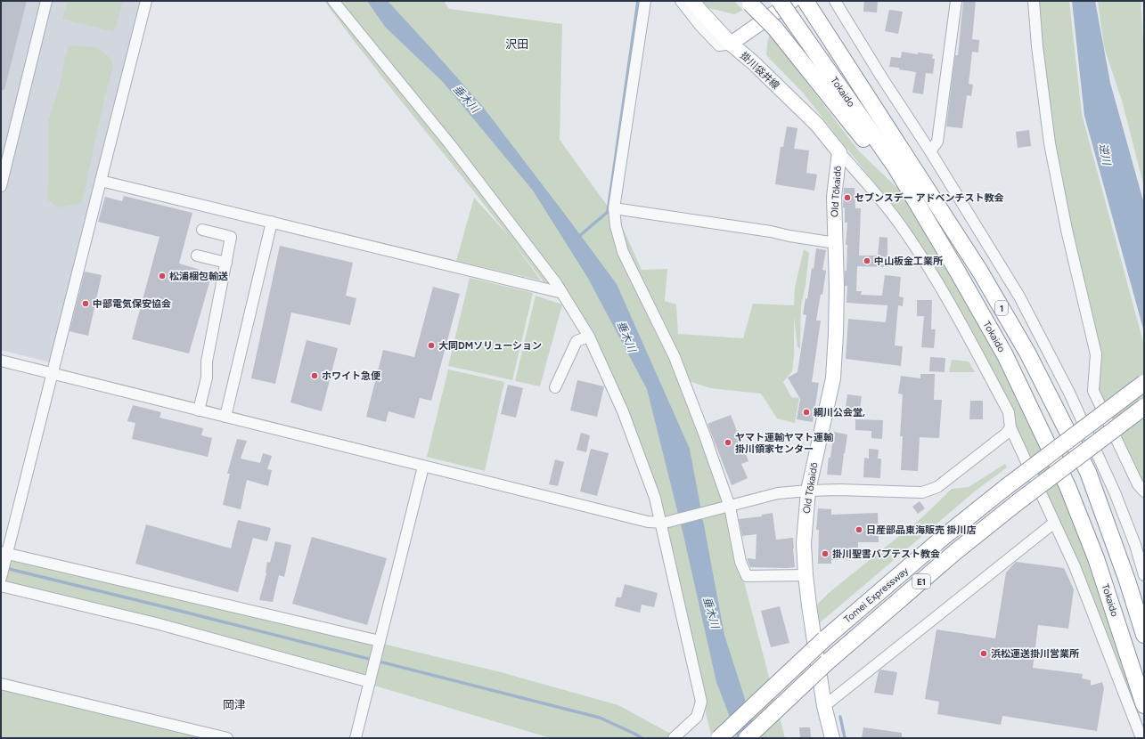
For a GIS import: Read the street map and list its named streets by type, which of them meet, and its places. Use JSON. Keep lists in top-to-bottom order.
{
  "streets": {
    "highway": [
      "Tokaido",
      "1",
      "E1",
      "Tomei Expressway"
    ],
    "main road": ["掛川袋井線", "Old Tōkaidō"]
  },
  "crossings": [
    ["掛川袋井線", "Old Tōkaidō"],
    ["Tokaido", "1"]
  ],
  "districts": ["沢田", "岡津"],
  "water": ["垂木川", "逆川"],
  "places": [
    "セブンスデー アドベンチスト教会",
    "中山板金工業所",
    "松浦梱包輸送",
    "中部電気保安協会",
    "大同DMソリューション",
    "ホワイト急便",
    "綱川公会堂,",
    "ヤマト運輸ヤマト運輸 掛川領家センター",
    "日産部品東海販売 掛川店",
    "掛川聖書バプテスト教会",
    "浜松運送掛川営業所"
  ]
}
